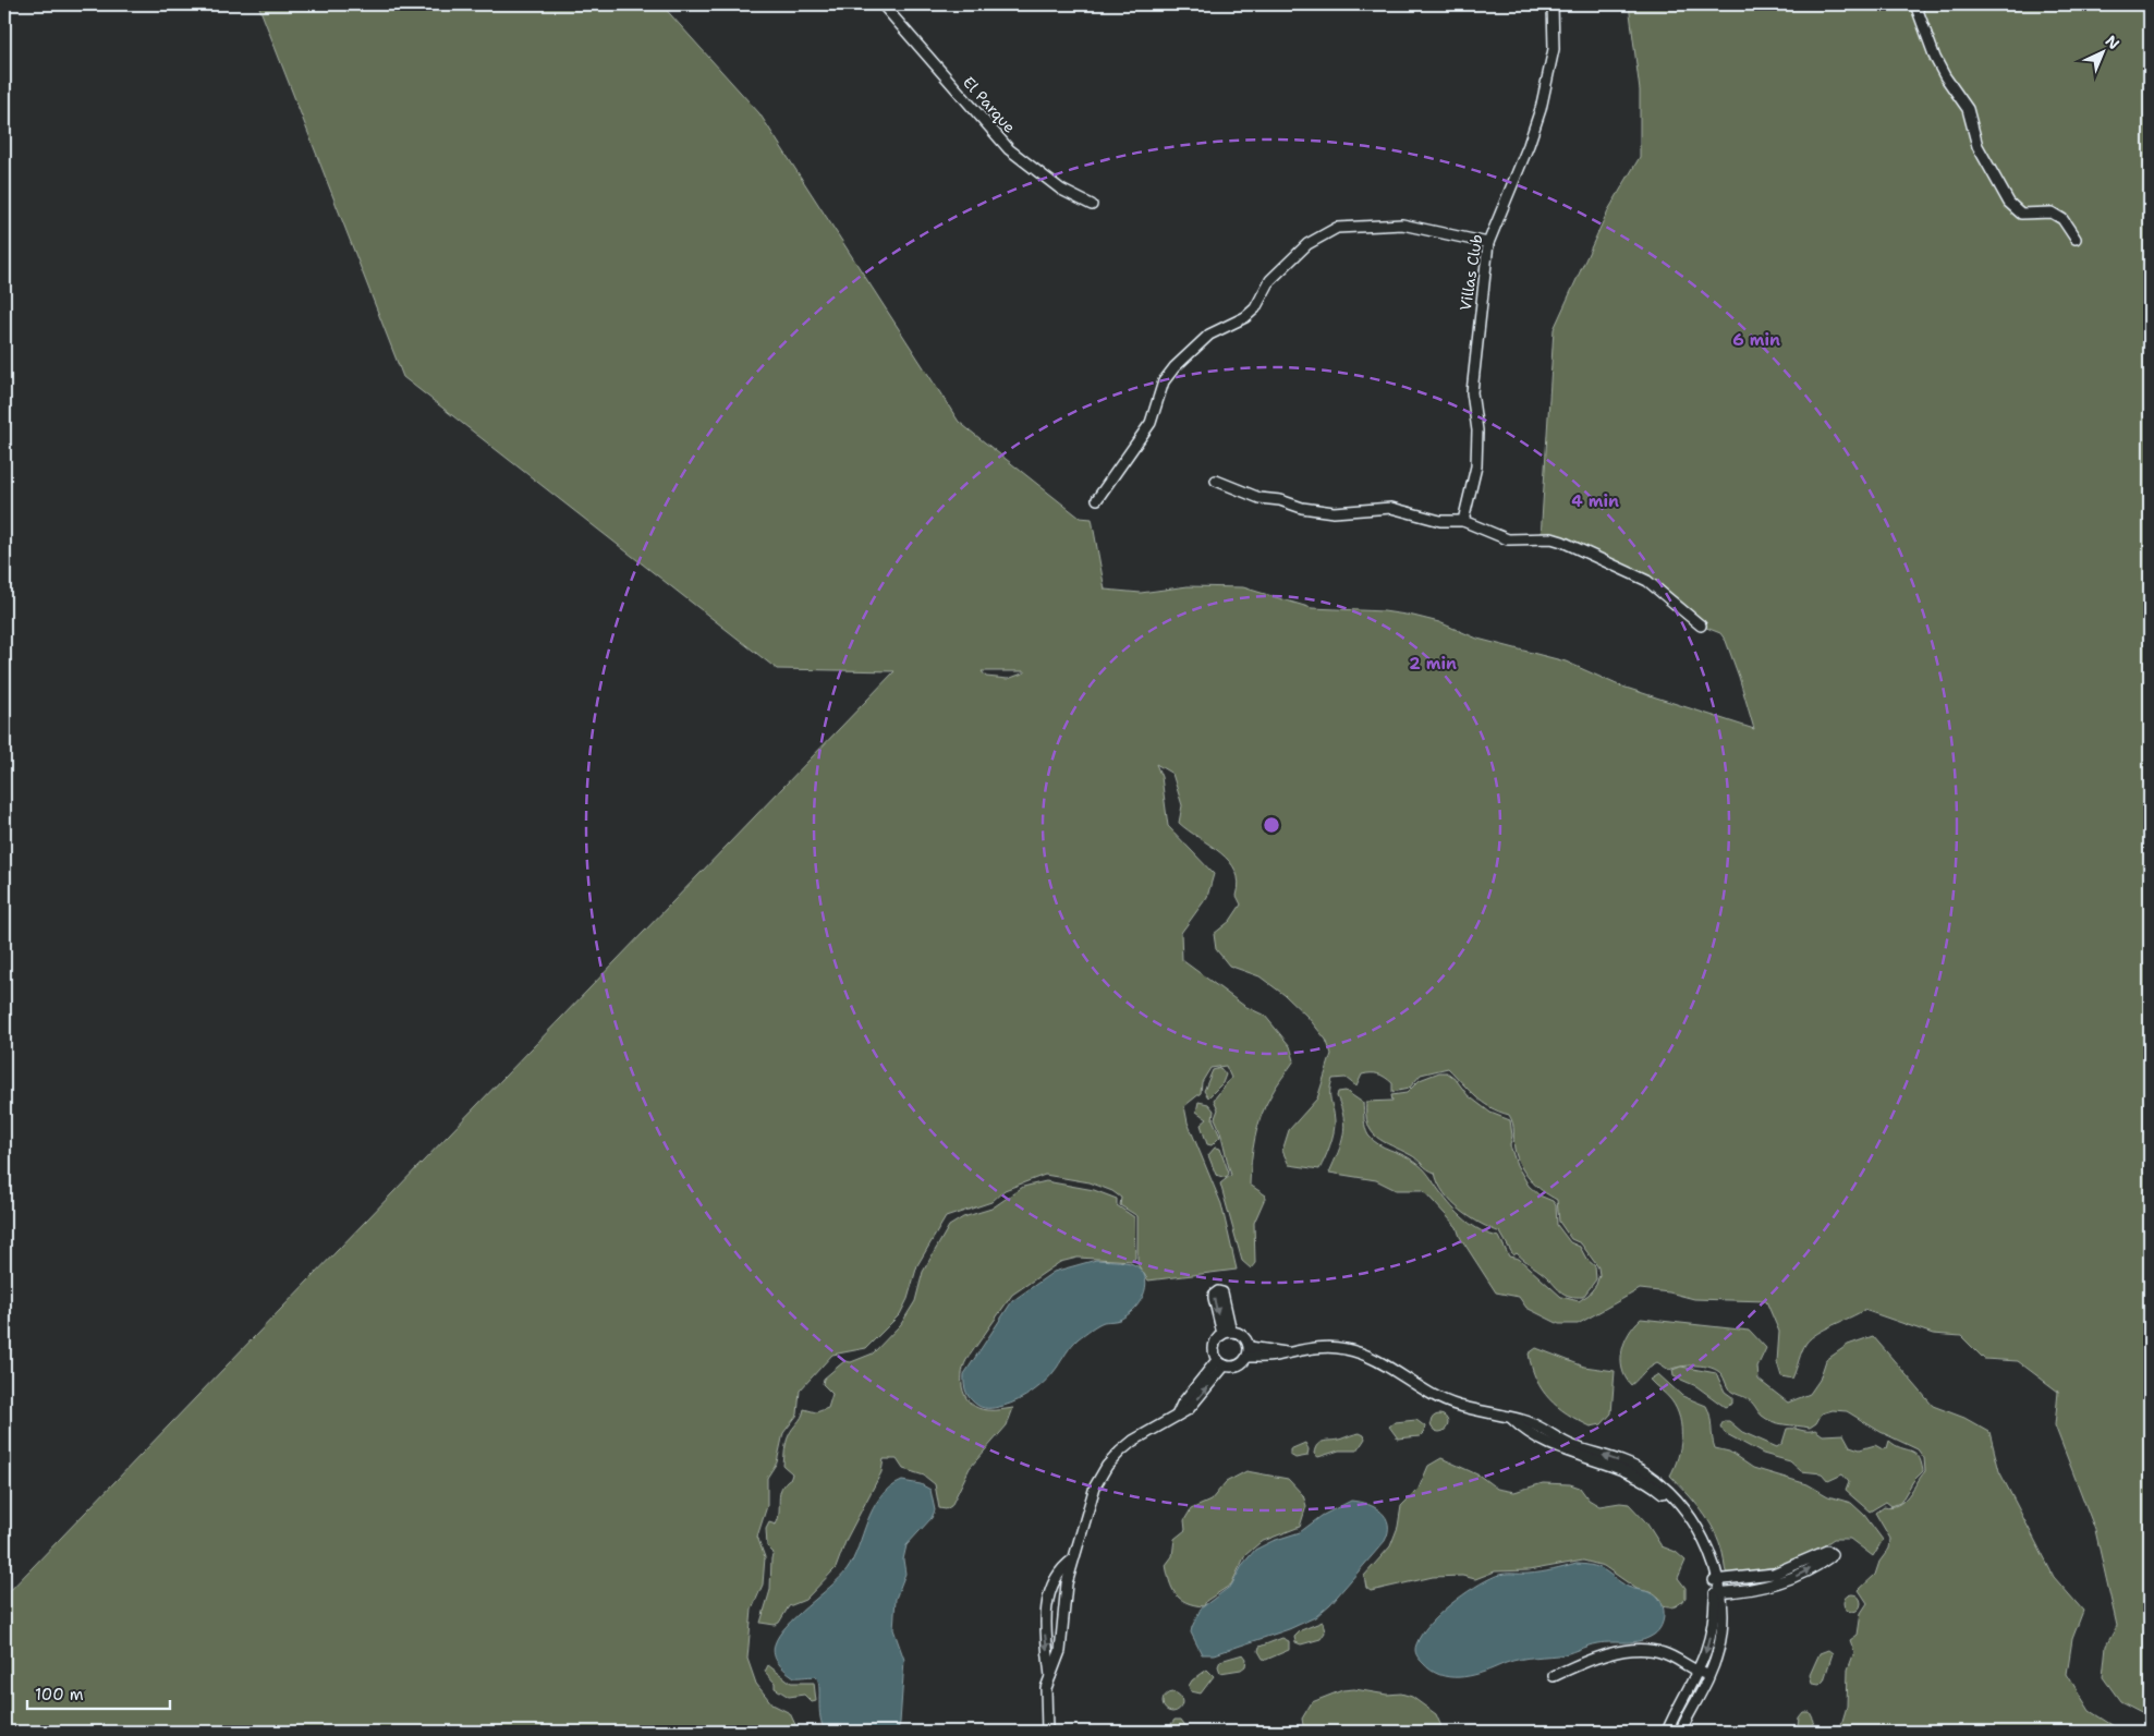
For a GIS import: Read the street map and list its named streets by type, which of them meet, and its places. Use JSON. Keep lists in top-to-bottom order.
{
  "streets": {
    "street": ["El Parque", "Villas Club"]
  },
  "scale_bar": "100 m",
  "north": "top right",
  "rings": ["6 min", "4 min", "2 min"]
}
